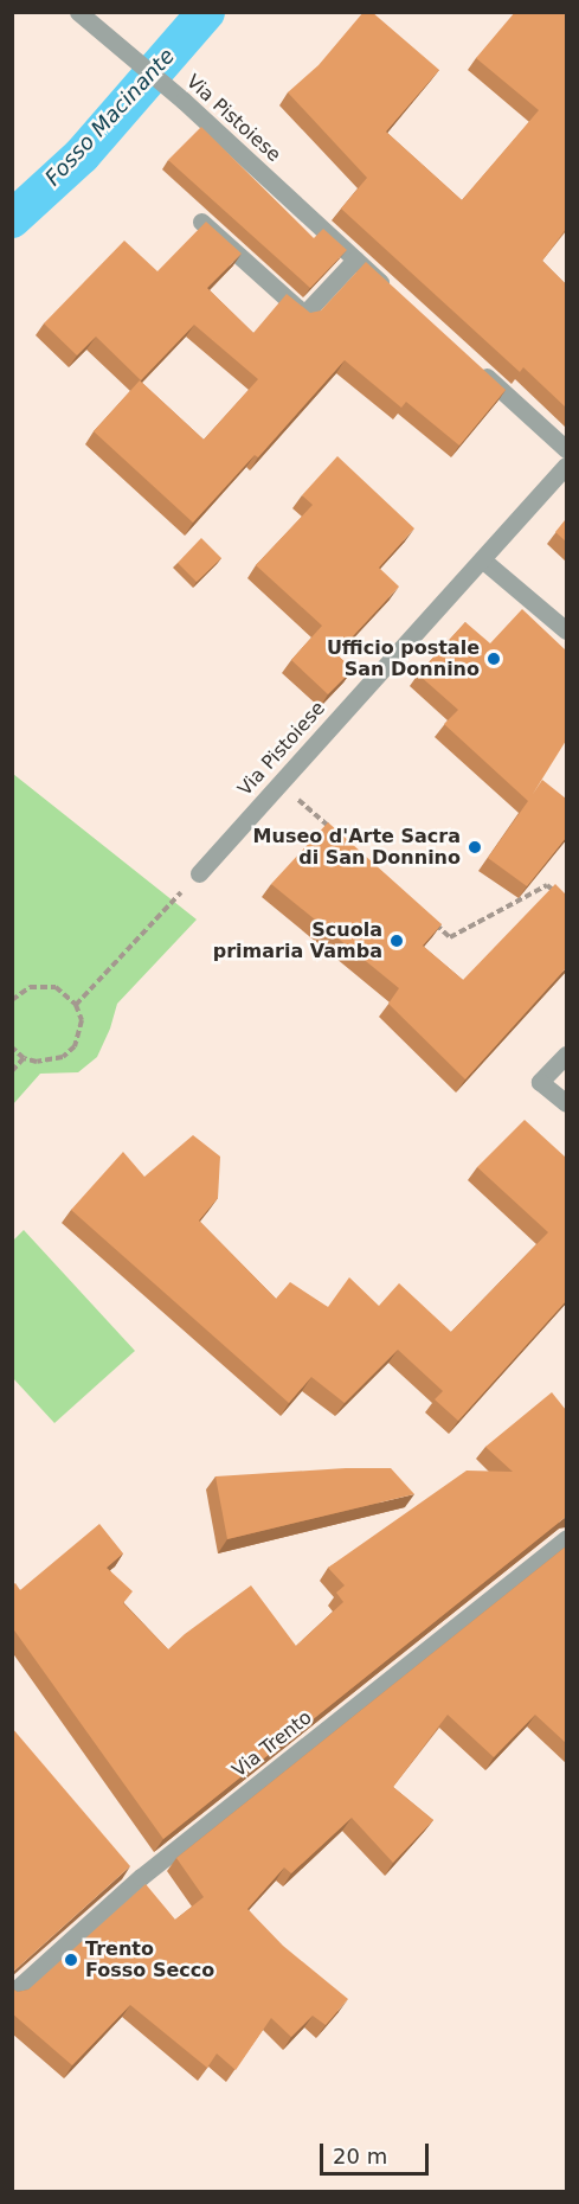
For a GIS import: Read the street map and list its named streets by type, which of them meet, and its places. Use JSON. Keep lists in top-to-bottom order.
{
  "streets": {
    "street": ["Via Pistoiese", "Via Trento"]
  },
  "water": ["Fosso Macinante"],
  "places": [
    "Ufficio postale San Donnino",
    "Museo d'Arte Sacra di San Donnino",
    "Scuola primaria Vamba",
    "Trento Fosso Secco"
  ],
  "scale_bar": "20 m"
}
